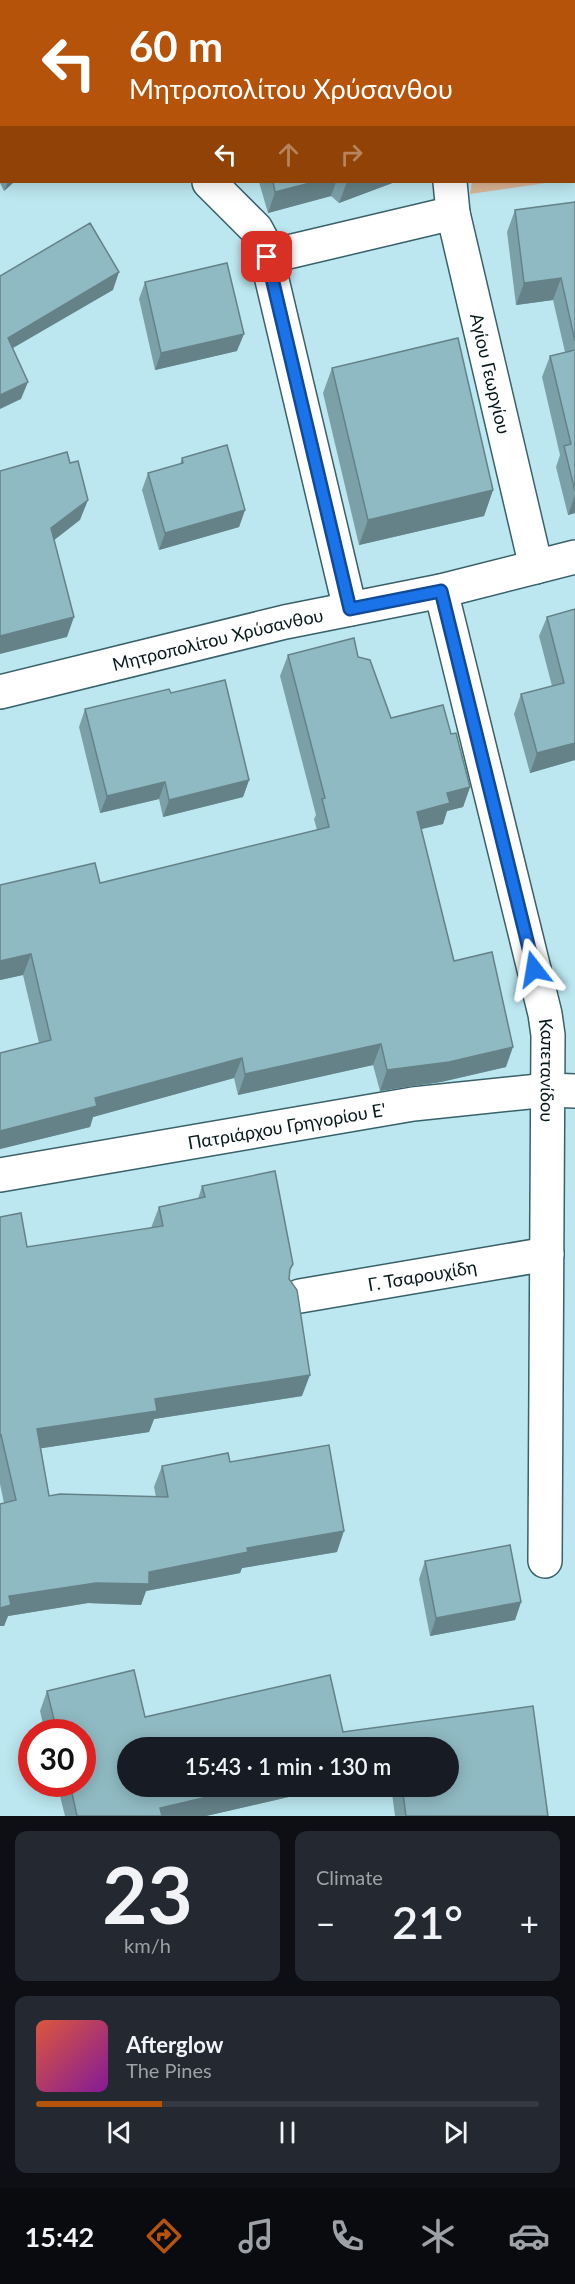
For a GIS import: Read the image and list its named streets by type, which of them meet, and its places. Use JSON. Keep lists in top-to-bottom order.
{
  "streets": {
    "street": [
      "Αγίου Γεωργίου",
      "Μητροπολίτου Χρύσανθου",
      "Καπετανίδου",
      "Πατριάρχου Γρηγορίου Ε'",
      "Γ. Τσαρουχίδη"
    ]
  },
  "crossings": [
    ["Αγίου Γεωργίου", "Μητροπολίτου Χρύσανθου"],
    ["Μητροπολίτου Χρύσανθου", "Καπετανίδου"],
    ["Καπετανίδου", "Πατριάρχου Γρηγορίου Ε'"],
    ["Καπετανίδου", "Γ. Τσαρουχίδη"]
  ],
  "page": {
    "turn": ["60 m", "Μητροπολίτου Χρύσανθου"],
    "limit": "30",
    "trip": "15:43 · 1 min · 130 m",
    "tile": [
      ["23", "km/h"],
      "Climate"
    ],
    "heat": ["−", "21°", "+"],
    "song": ["Afterglow", "The Pines"],
    "tabs": "15:42"
  }
}
